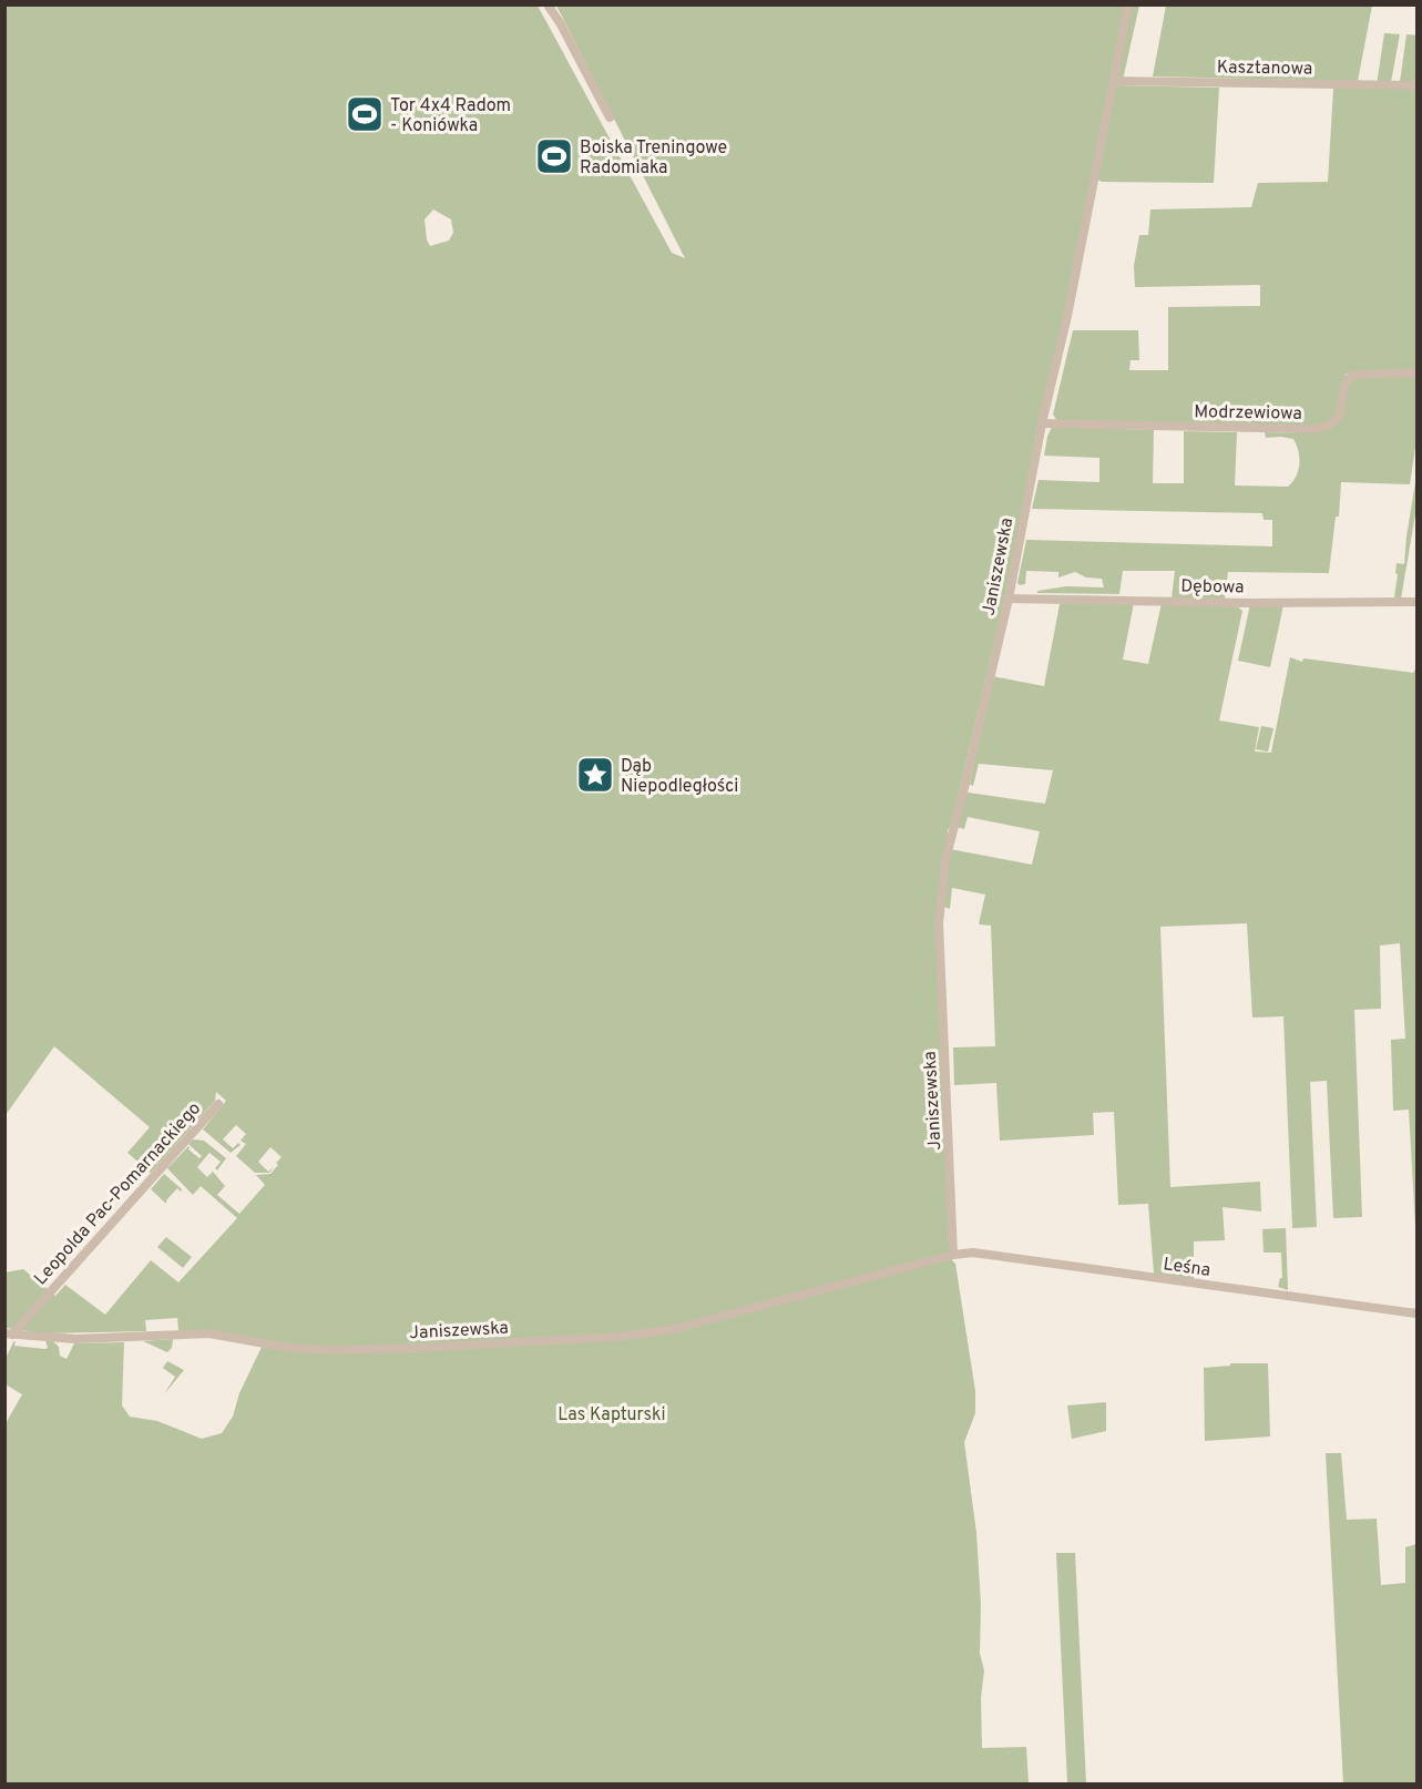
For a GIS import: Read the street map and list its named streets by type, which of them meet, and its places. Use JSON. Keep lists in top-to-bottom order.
{
  "streets": {
    "street": [
      "Kasztanowa",
      "Modrzewiowa",
      "Janiszewska",
      "Dębowa",
      "Leopolda Pac-Pomarnackiego",
      "Leśna"
    ]
  },
  "crossings": [
    ["Kasztanowa", "Janiszewska"],
    ["Modrzewiowa", "Janiszewska"],
    ["Janiszewska", "Dębowa"],
    ["Janiszewska", "Leopolda Pac-Pomarnackiego"],
    ["Janiszewska", "Leśna"]
  ],
  "parks": ["Las Kapturski"],
  "places": {
    "sports": ["Tor 4x4 Radom - Koniówka", "Boiska Treningowe Radomiaka"],
    "place": ["Dąb Niepodległości"]
  }
}
